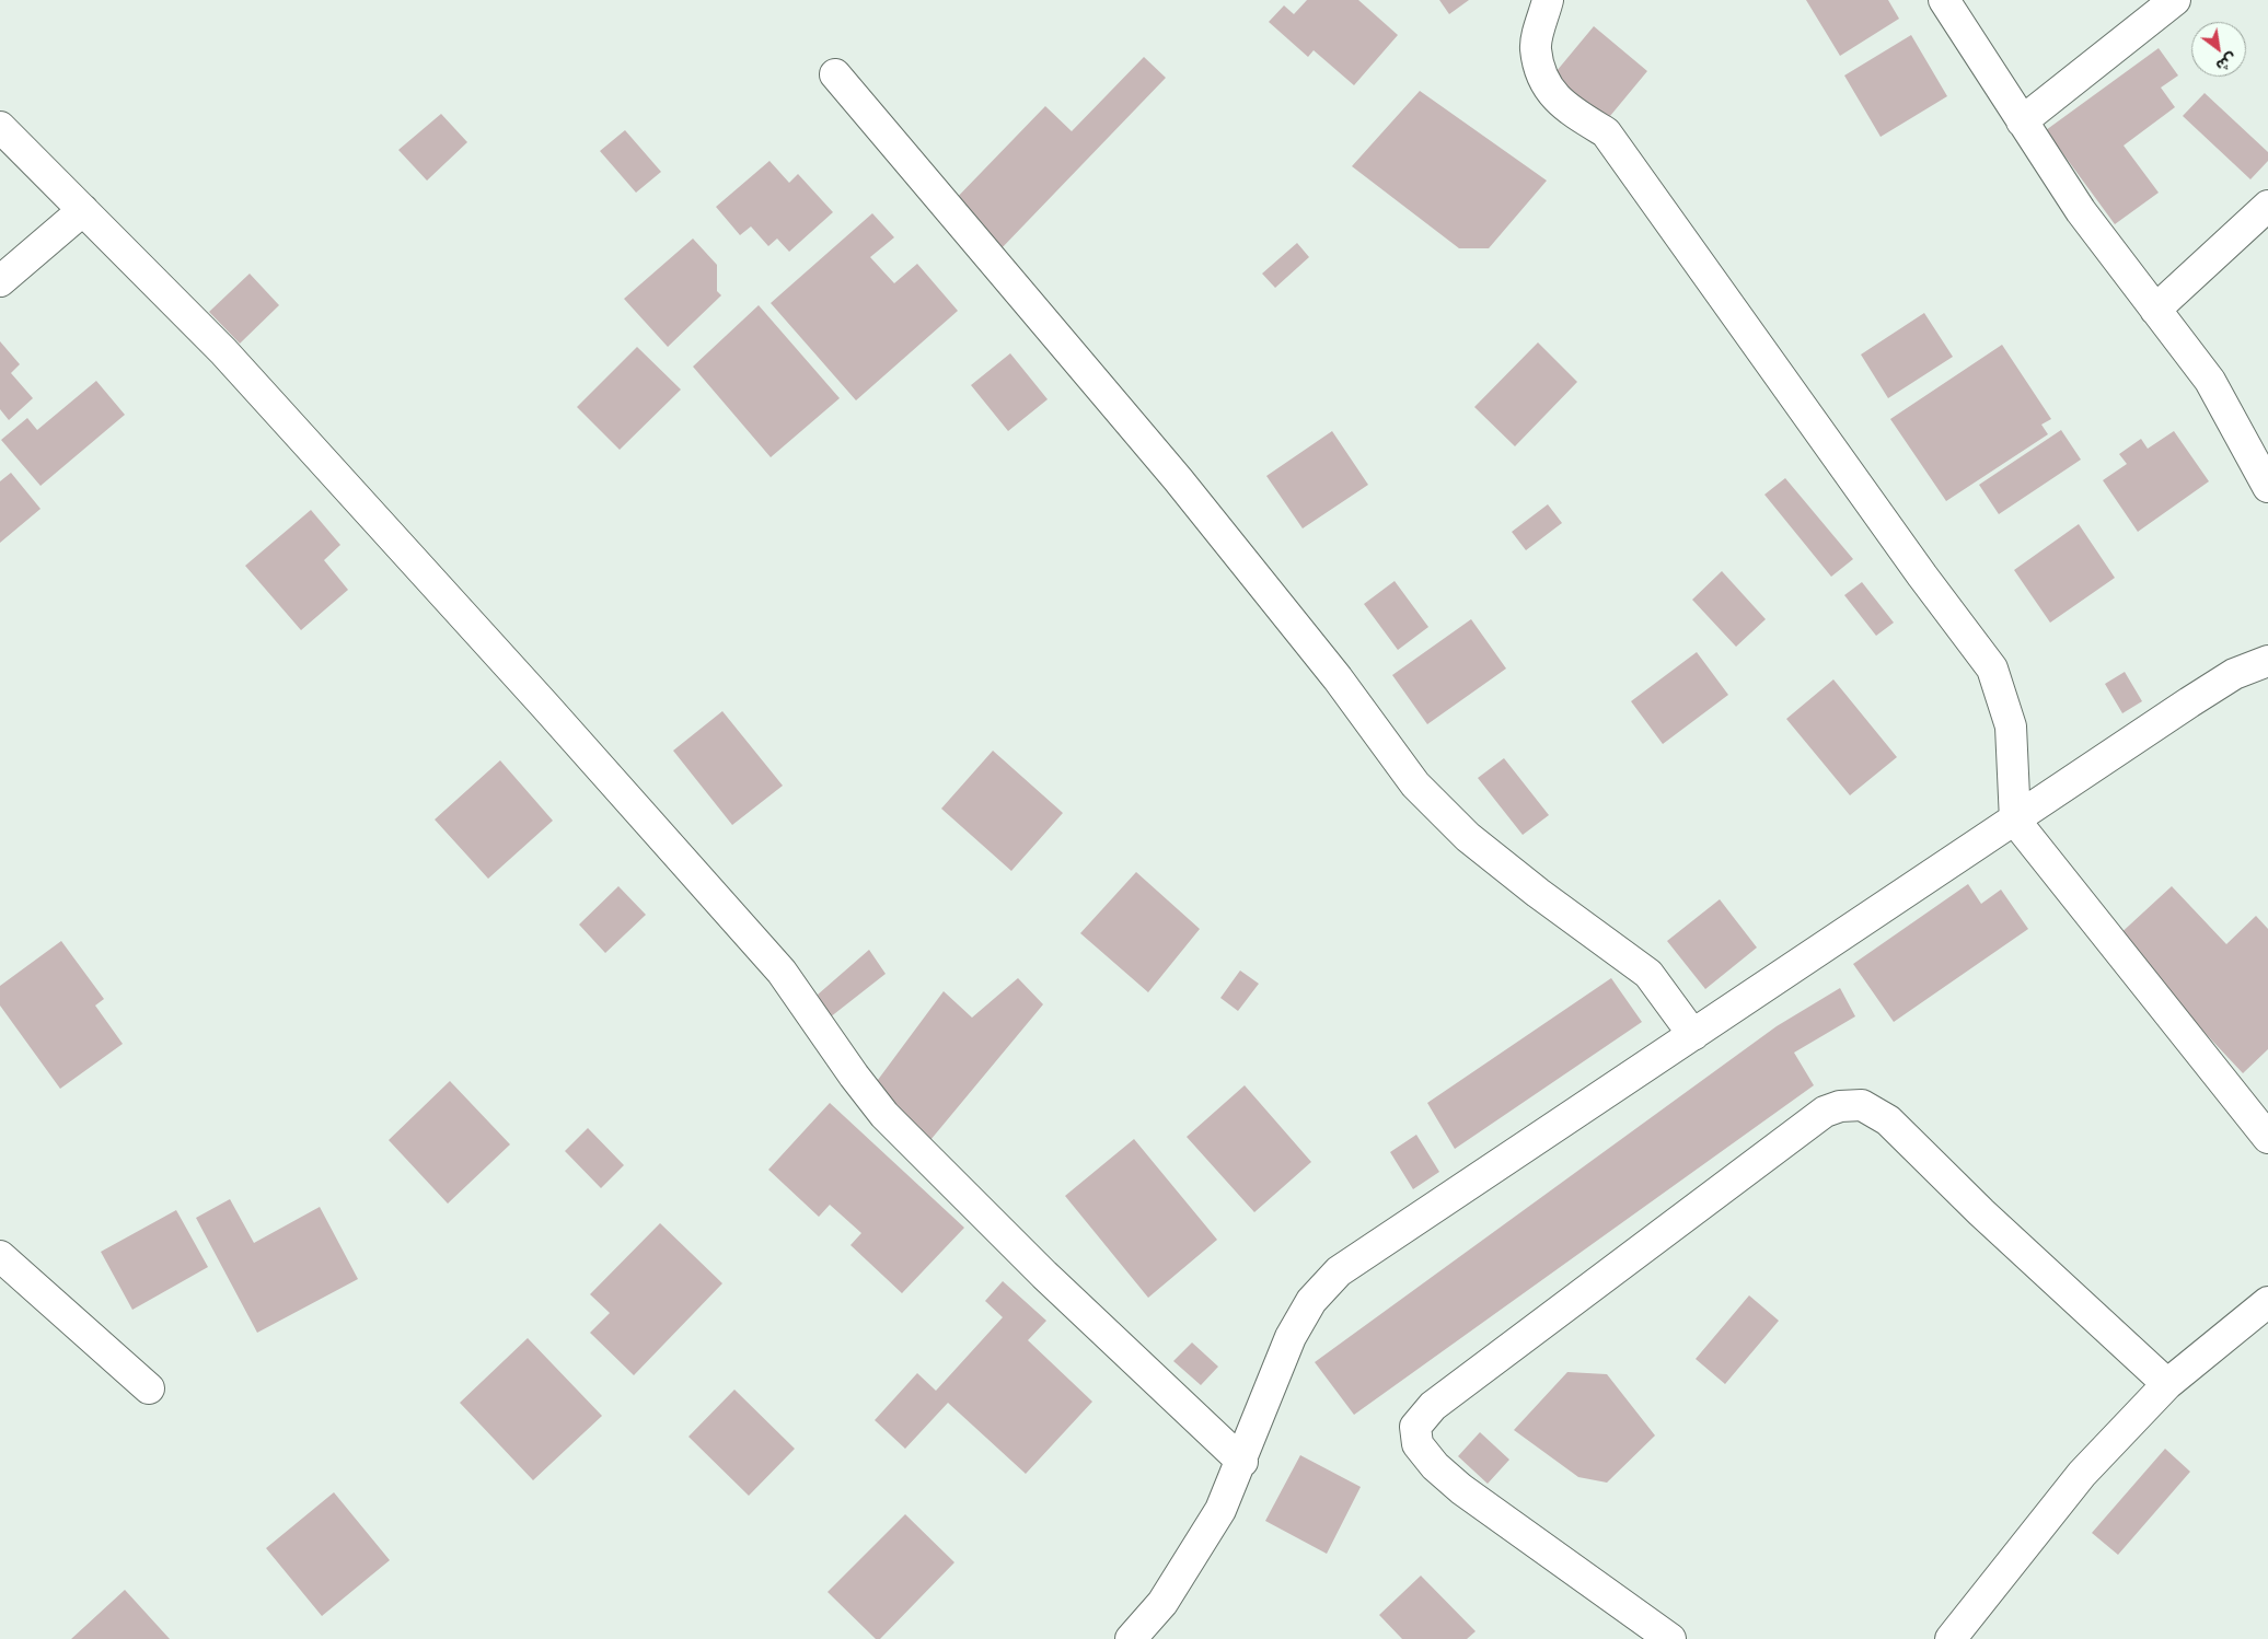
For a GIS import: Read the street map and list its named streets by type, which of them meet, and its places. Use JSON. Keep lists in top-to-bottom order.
{
  "north": "bottom right"
}
